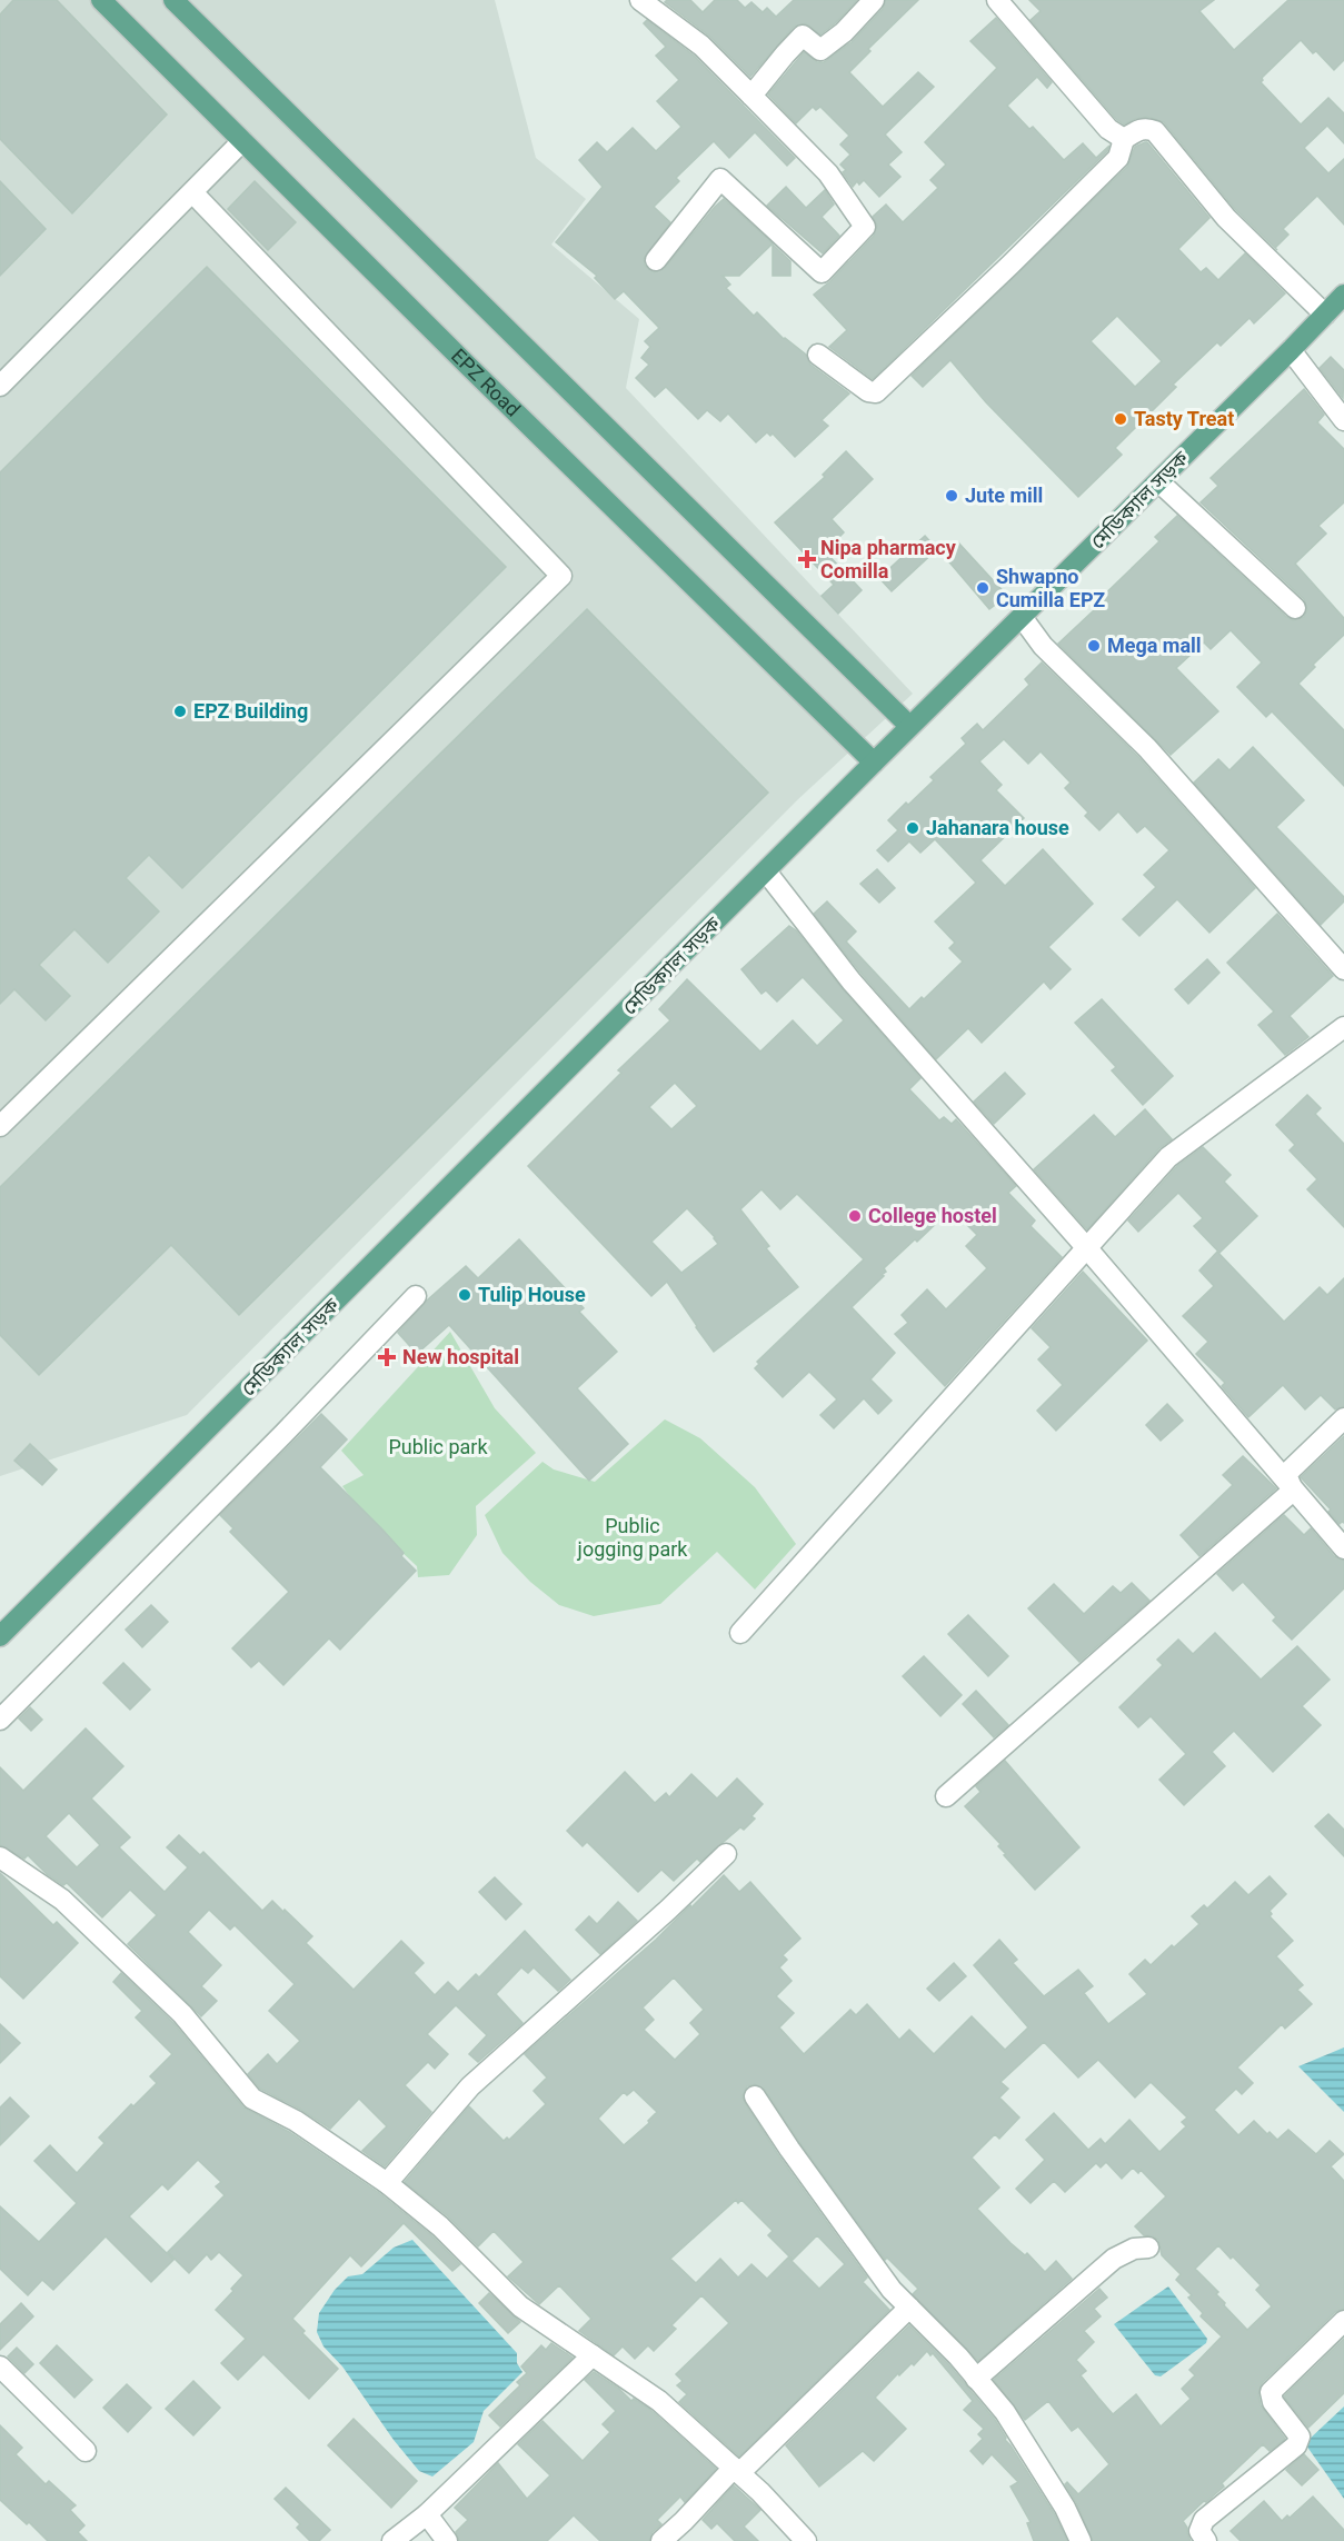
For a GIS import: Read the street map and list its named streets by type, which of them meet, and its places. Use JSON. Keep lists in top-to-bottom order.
{
  "streets": {
    "main road": ["EPZ Road", "মেডিক্যাল সড়ক"]
  },
  "crossings": [
    ["EPZ Road", "মেডিক্যাল সড়ক"]
  ],
  "parks": ["Public park", "Public jogging park"],
  "places": {
    "other": [
      "Tasty Treat",
      "Jute mill",
      "Shwapno Cumilla EPZ",
      "Mega mall",
      "EPZ Building",
      "Jahanara house",
      "College hostel",
      "Tulip House"
    ],
    "health": ["Nipa pharmacy Comilla", "New hospital"]
  }
}
